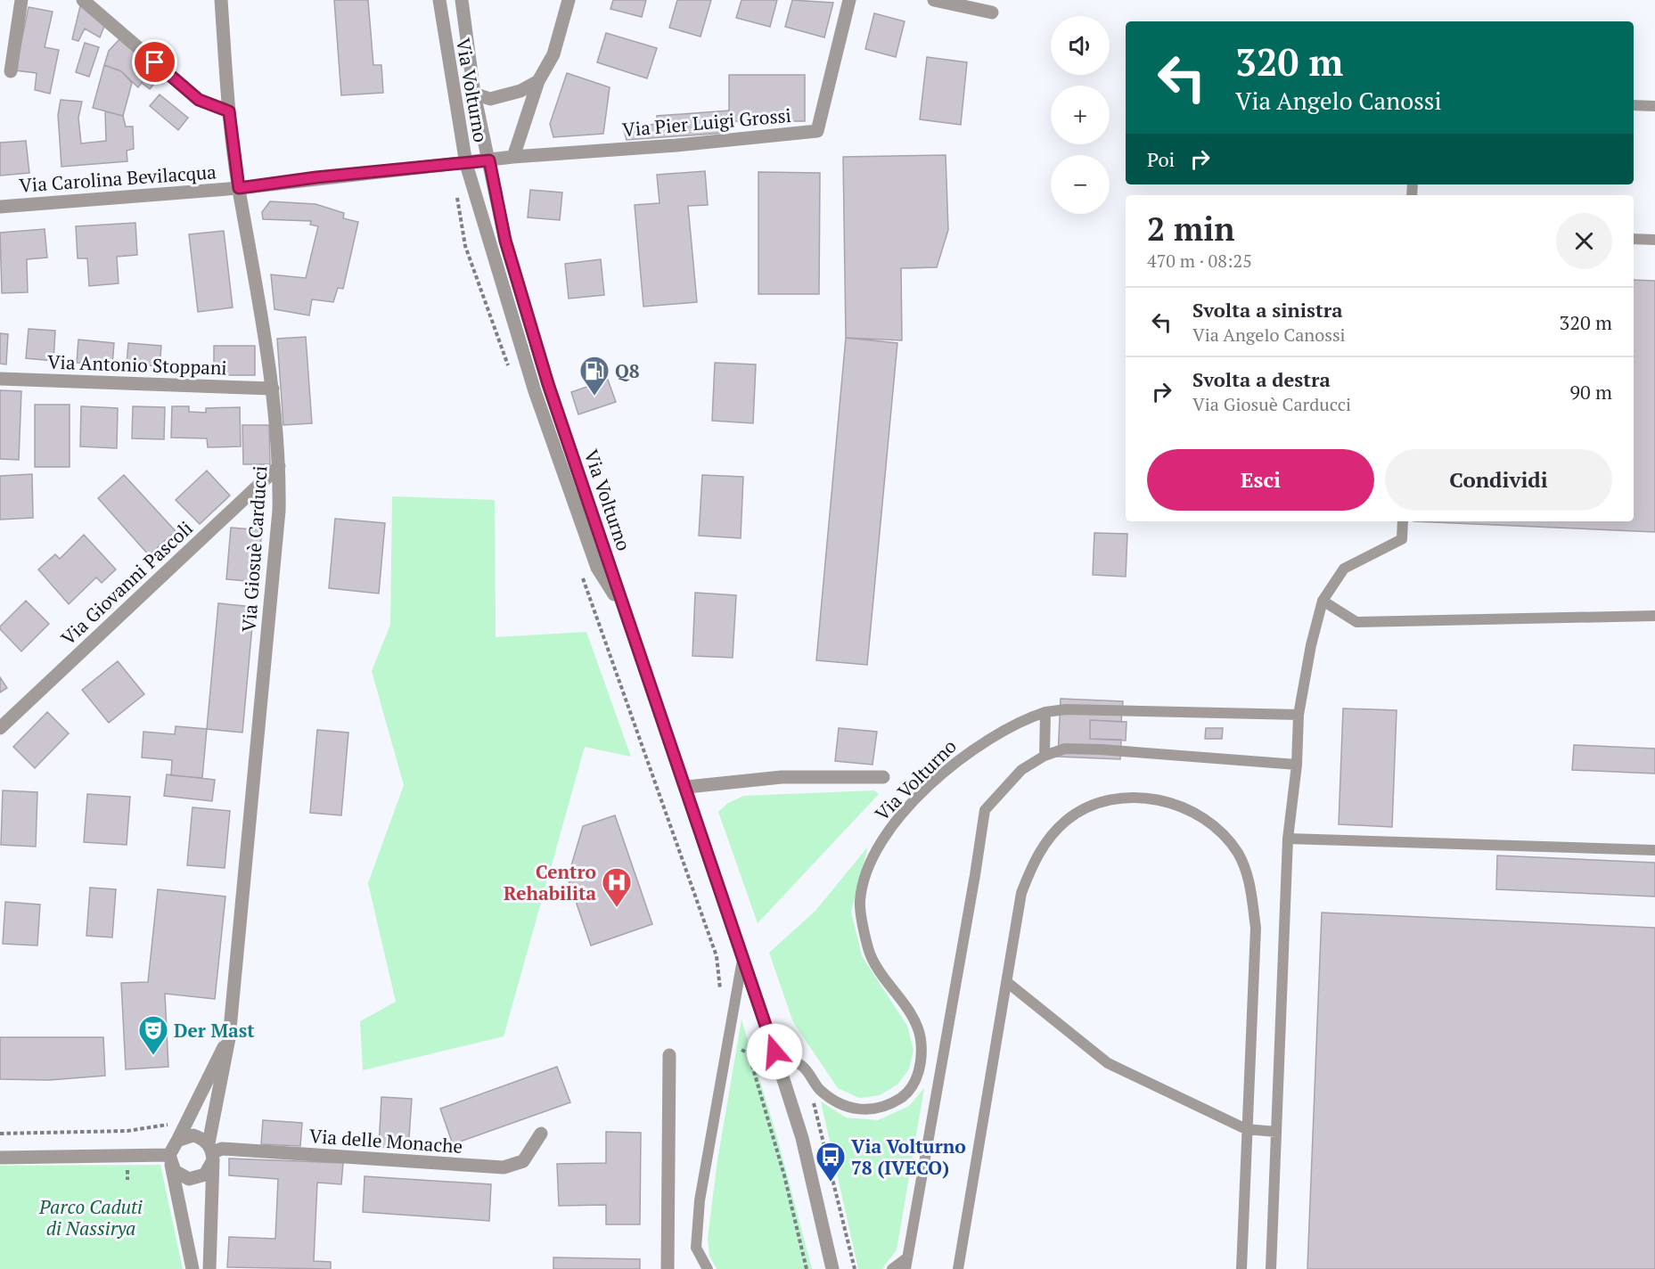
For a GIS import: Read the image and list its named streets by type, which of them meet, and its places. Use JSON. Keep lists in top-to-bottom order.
{
  "streets": {
    "street": [
      "Via Volturno",
      "Via Pier Luigi Grossi",
      "Via Carolina Bevilacqua",
      "Via Antonio Stoppani",
      "Via Giosuè Carducci",
      "Via Giovanni Pascoli",
      "Via delle Monache"
    ]
  },
  "crossings": [
    ["Via Volturno", "Via Pier Luigi Grossi"],
    ["Via Volturno", "Via Carolina Bevilacqua"],
    ["Via Pier Luigi Grossi", "Via Carolina Bevilacqua"],
    ["Via Carolina Bevilacqua", "Via Giosuè Carducci"],
    ["Via Antonio Stoppani", "Via Giosuè Carducci"],
    ["Via Giosuè Carducci", "Via Giovanni Pascoli"],
    ["Via Giosuè Carducci", "Via delle Monache"]
  ],
  "parks": ["Parco Caduti di Nassirya"],
  "places": {
    "fuel station": ["Q8"],
    "hospital": ["Centro Rehabilita"],
    "theatre": ["Der Mast"],
    "bus stop": ["Via Volturno 78 (IVECO)"]
  },
  "page": {
    "map_buttons": ["+", "−"],
    "turn": ["320 m", "Via Angelo Canossi"],
    "then": "Poi",
    "heading": ["2 min", "470 m · 08:25"],
    "list": [
      {
        "name": "Svolta a sinistra",
        "note": "Via Angelo Canossi",
        "value": "320 m"
      },
      {
        "name": "Svolta a destra",
        "note": "Via Giosuè Carducci",
        "value": "90 m"
      }
    ],
    "buttons": ["Esci", "Condividi"]
  }
}
